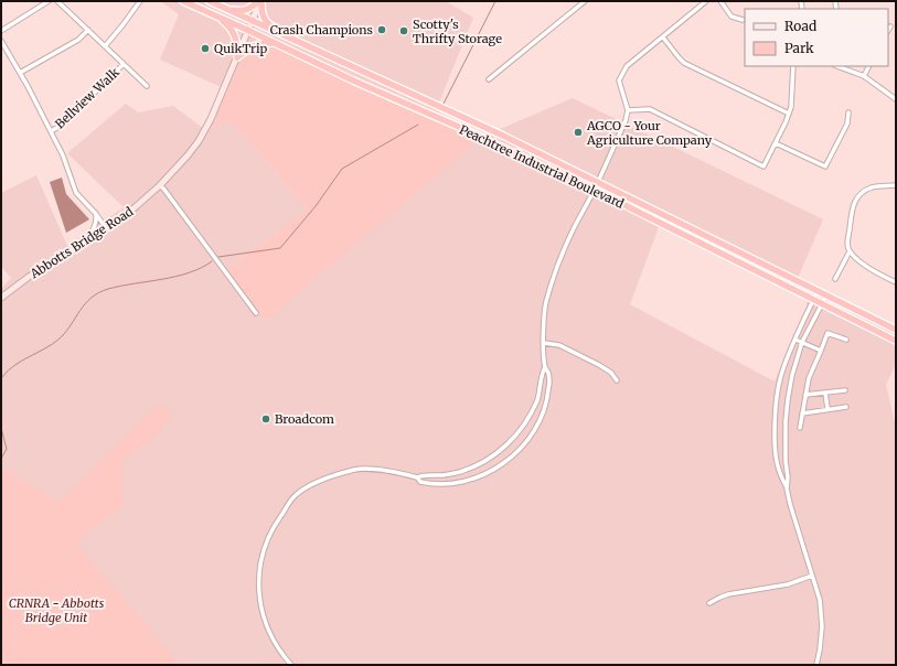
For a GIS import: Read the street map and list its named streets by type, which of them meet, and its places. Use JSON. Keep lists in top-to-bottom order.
{
  "streets": {
    "highway": ["Peachtree Industrial Boulevard"],
    "main road": ["Abbotts Bridge Road"],
    "street": ["Bellview Walk"]
  },
  "crossings": [
    ["Peachtree Industrial Boulevard", "Abbotts Bridge Road"]
  ],
  "parks": ["CRNRA - Abbotts Bridge Unit"],
  "places": [
    "Crash Champions",
    "Scotty's Thrifty Storage",
    "QuikTrip",
    "AGCO - Your Agriculture Company",
    "Broadcom"
  ],
  "legend": ["Road", "Park"]
}
